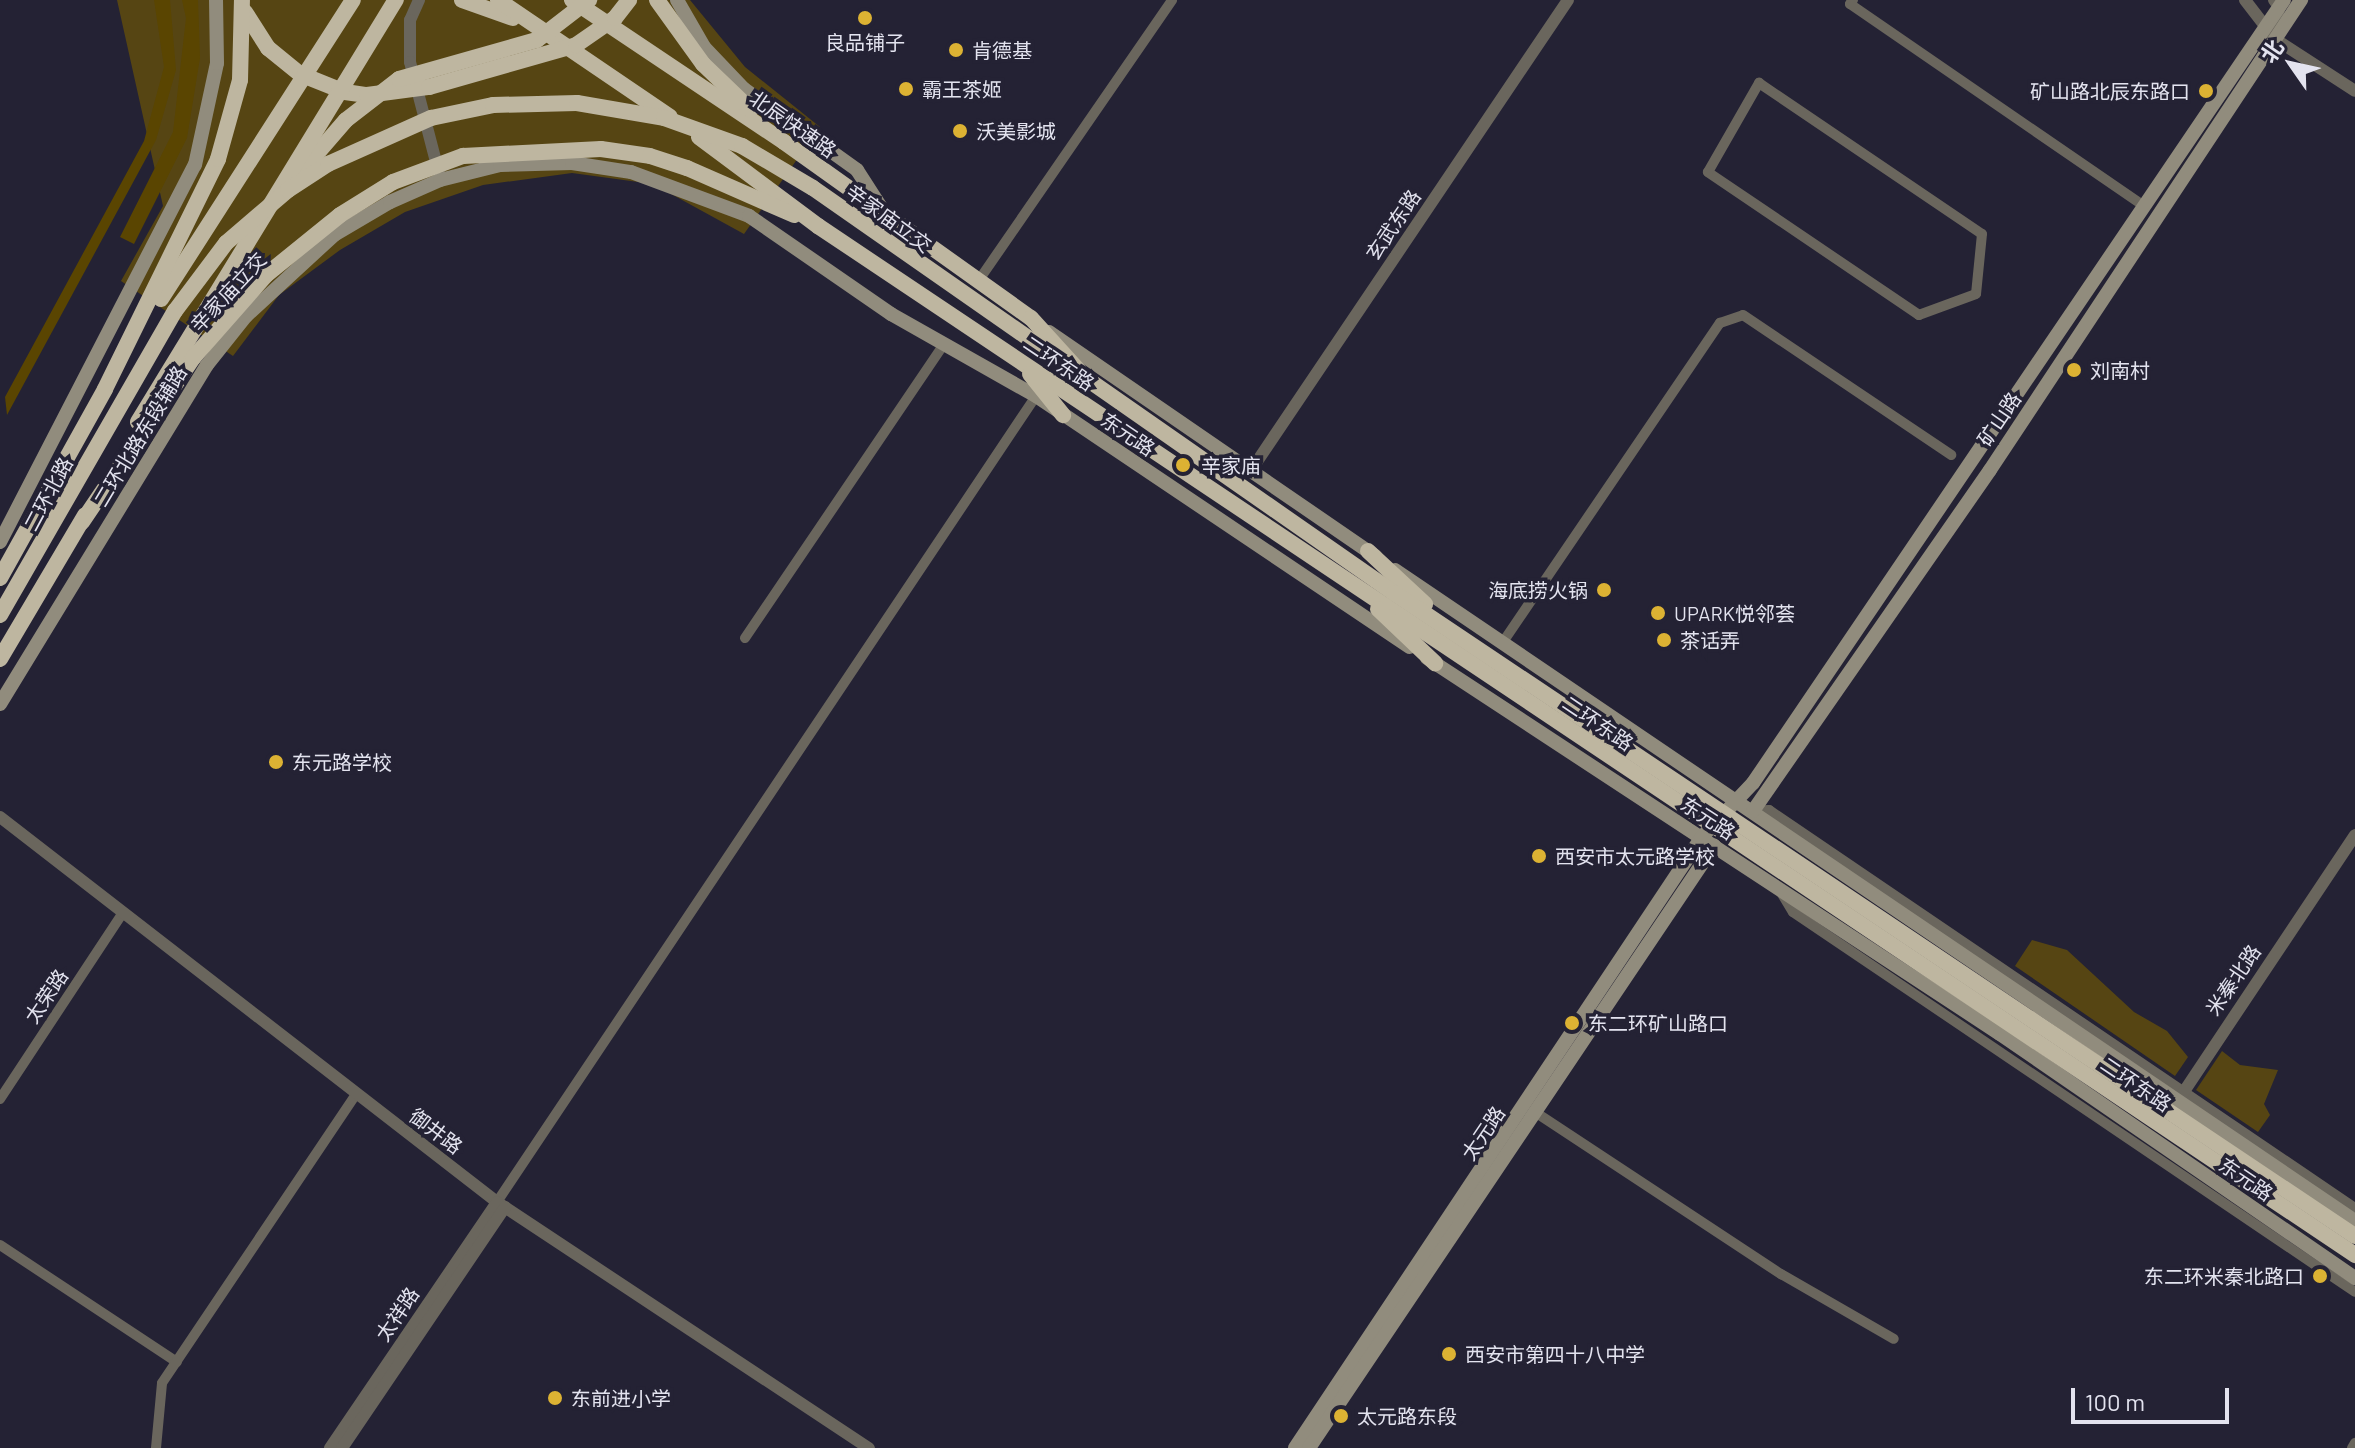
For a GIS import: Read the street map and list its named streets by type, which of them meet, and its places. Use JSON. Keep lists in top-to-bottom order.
{
  "streets": {
    "highway": [
      "北辰快速路",
      "辛家庙立交",
      "二环东路",
      "二环北路"
    ],
    "main road": [
      "矿山路",
      "东元路",
      "二环北路东段辅路",
      "太元路"
    ],
    "street": [
      "玄武东路",
      "米秦北路",
      "太荣路",
      "御井路",
      "太祥路"
    ]
  },
  "crossings": [
    ["北辰快速路", "辛家庙立交"],
    ["北辰快速路", "东元路"],
    ["辛家庙立交", "二环东路"],
    ["辛家庙立交", "二环北路"],
    ["玄武东路", "东元路"],
    ["矿山路", "东元路"],
    ["矿山路", "太元路"],
    ["东元路", "二环北路东段辅路"],
    ["东元路", "米秦北路"],
    ["东元路", "太元路"],
    ["太荣路", "御井路"],
    ["御井路", "太祥路"]
  ],
  "places": [
    "良品铺子",
    "肯德基",
    "霸王茶姬",
    "矿山路北辰东路口",
    "沃美影城",
    "刘南村",
    "辛家庙",
    "海底捞火锅",
    "UPARK悦邻荟",
    "茶话弄",
    "东元路学校",
    "西安市太元路学校",
    "东二环矿山路口",
    "东二环米秦北路口",
    "西安市第四十八中学",
    "东前进小学",
    "太元路东段"
  ],
  "scale_bar": "100 m",
  "north": "top left"
}
